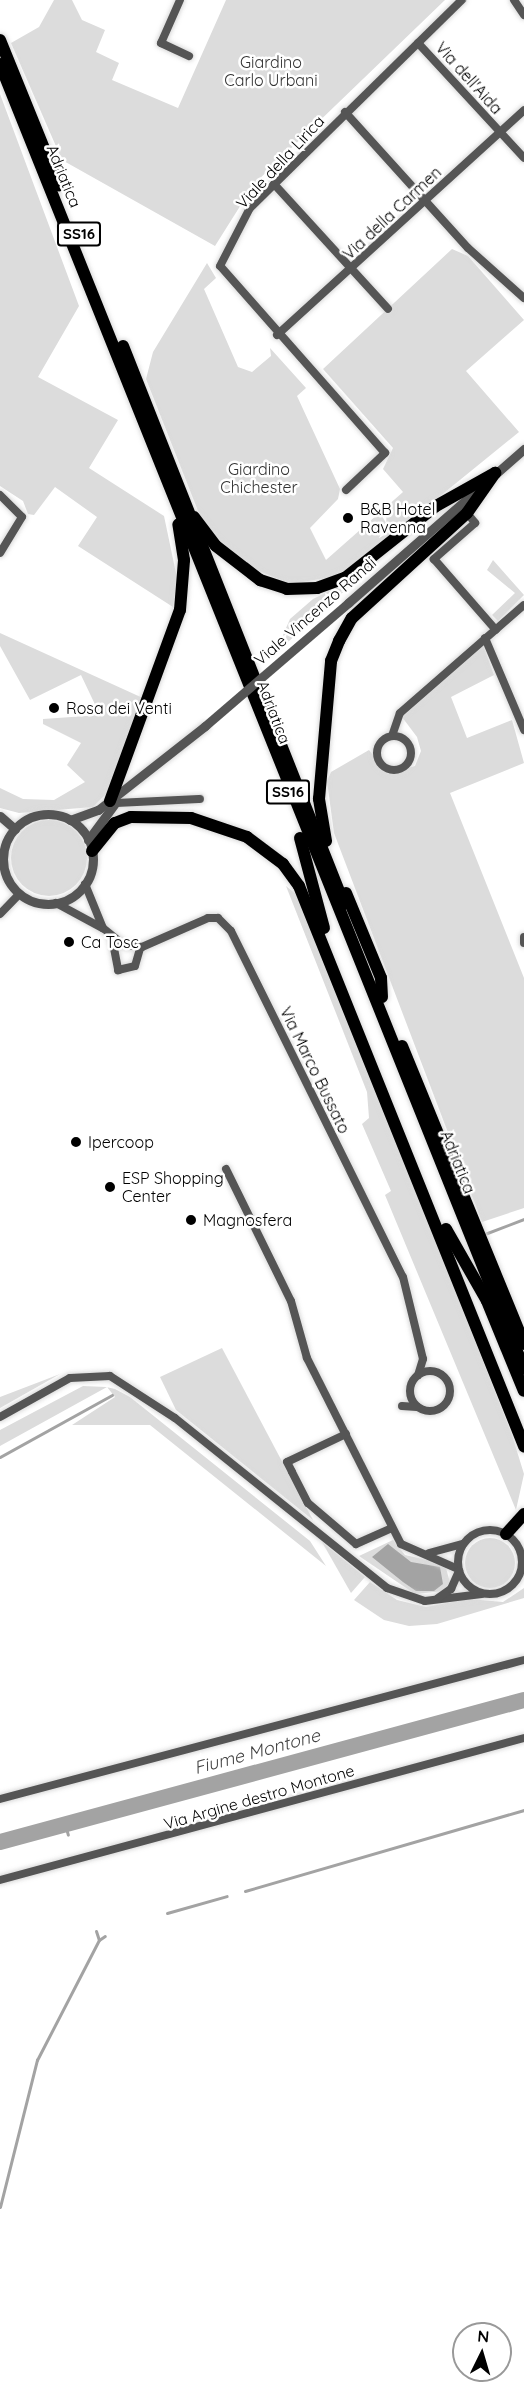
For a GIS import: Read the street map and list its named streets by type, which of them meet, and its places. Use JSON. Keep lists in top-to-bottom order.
{
  "streets": {
    "highway": ["Adriatica", "SS16"],
    "street": [
      "Via dell'Aida",
      "Viale della Lirica",
      "Via della Carmen",
      "Viale Vincenzo Randi",
      "Via Marco Bussato",
      "Via Argine destro Montone"
    ]
  },
  "crossings": [
    ["Via dell'Aida", "Viale della Lirica"],
    ["Via dell'Aida", "Via della Carmen"],
    ["Viale della Lirica", "Via della Carmen"],
    ["Adriatica", "SS16"],
    ["SS16", "Viale Vincenzo Randi"]
  ],
  "water": ["Fiume Montone"],
  "parks": ["Giardino Carlo Urbani", "Giardino Chichester"],
  "places": [
    "B&B Hotel Ravenna",
    "Rosa dei Venti",
    "Ca Tosc",
    "Ipercoop",
    "ESP Shopping Center",
    "Magnosfera"
  ],
  "north": "top"
}
